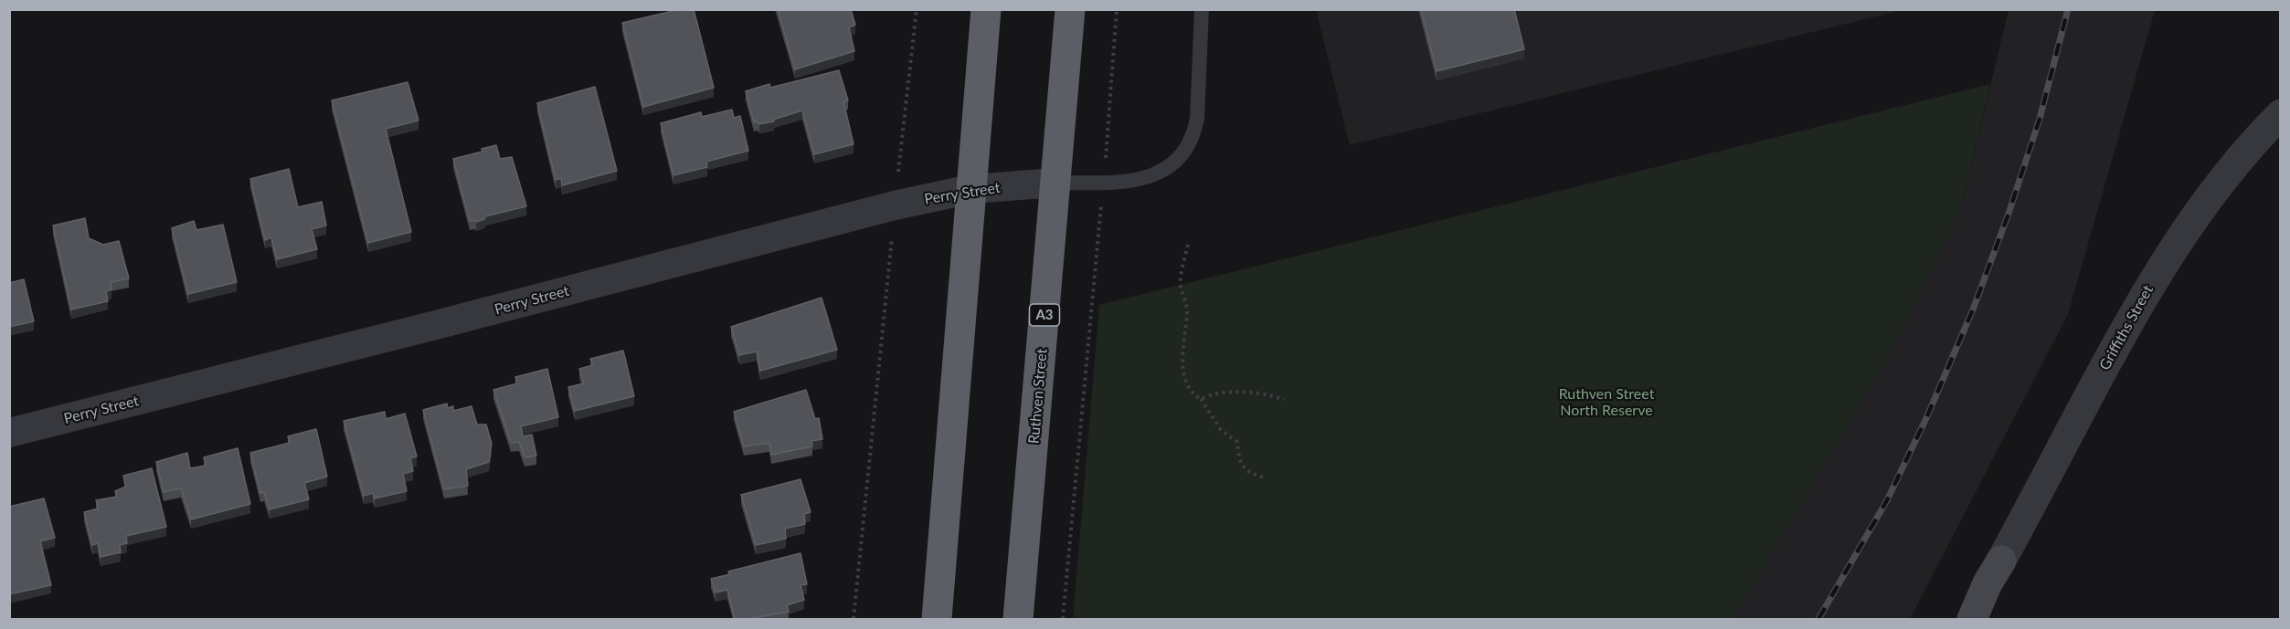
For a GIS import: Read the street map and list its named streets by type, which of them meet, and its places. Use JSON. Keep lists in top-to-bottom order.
{
  "streets": {
    "highway": ["A3", "Ruthven Street"],
    "main road": ["Griffiths Street"],
    "street": ["Perry Street"]
  },
  "crossings": [
    ["Perry Street", "Ruthven Street"]
  ],
  "parks": ["Ruthven Street North Reserve"]
}
